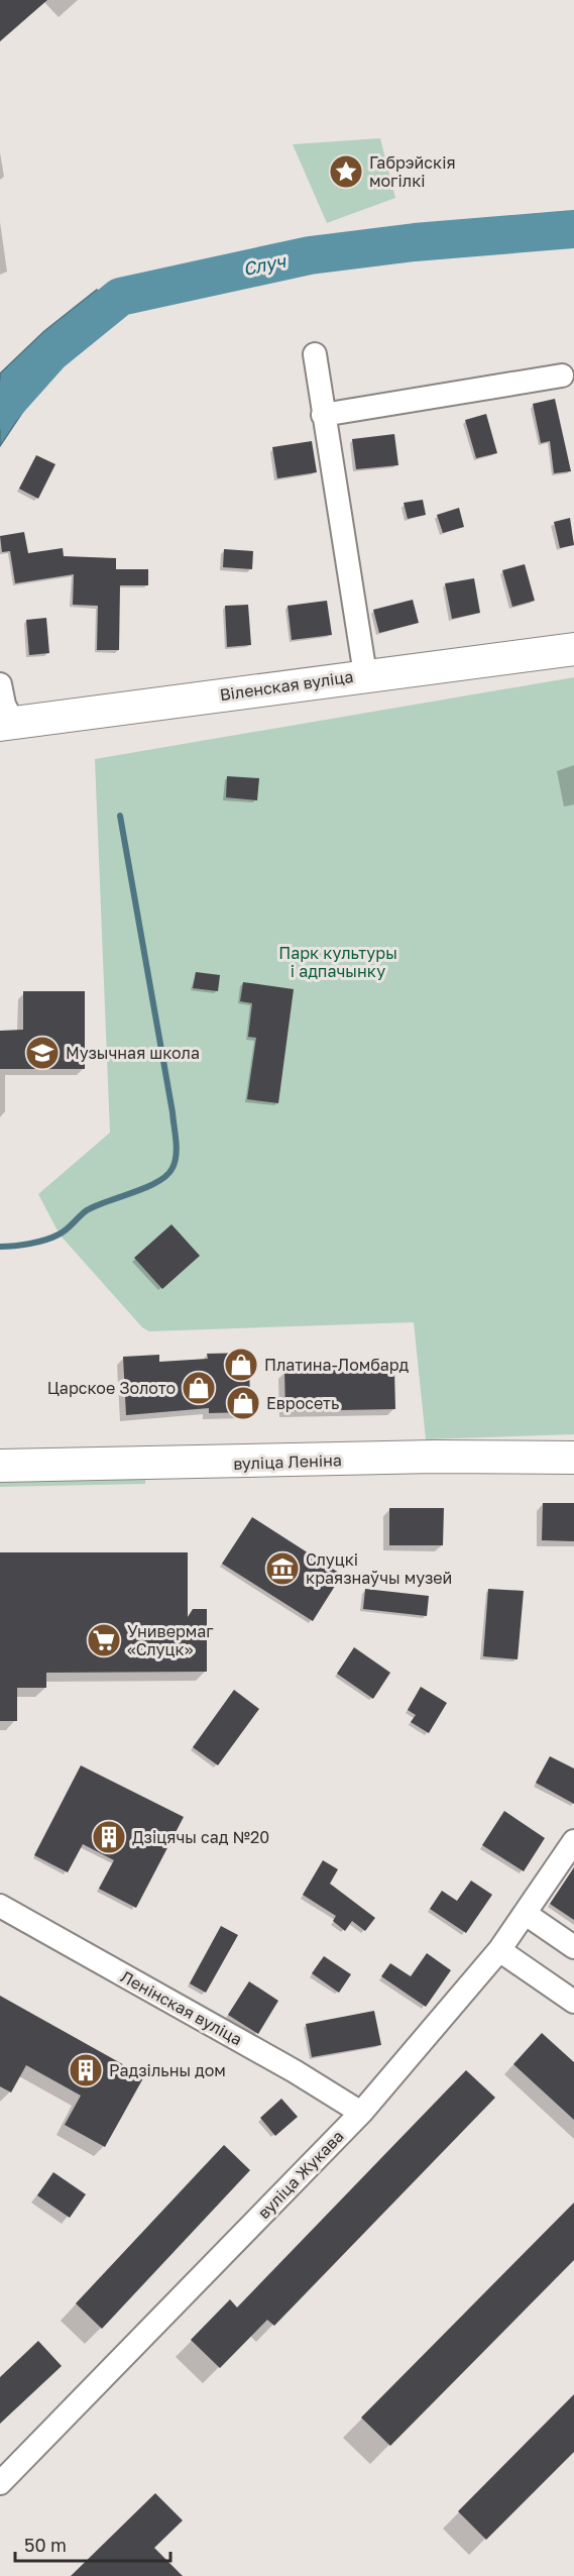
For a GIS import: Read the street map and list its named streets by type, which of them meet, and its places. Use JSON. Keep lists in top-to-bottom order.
{
  "streets": {
    "main road": ["Віленская вуліца", "вуліца Леніна"],
    "street": ["Ленінская вуліца", "вуліца Жукава"]
  },
  "crossings": [
    ["Ленінская вуліца", "вуліца Жукава"]
  ],
  "water": ["Случ"],
  "parks": ["Парк культуры і адпачынку"],
  "places": {
    "place": ["Габрэйскія могілкі"],
    "school or university": ["Музычная школа"],
    "shop": ["Платина-Ломбард", "Царское Золото", "Евросеть"],
    "museum": ["Слуцкі краязнаўчы музей"],
    "supermarket": ["Универмаг «Слуцк»"],
    "building": ["Дзіцячы сад №20", "Радзільны дом"]
  },
  "scale_bar": "50 m"
}
